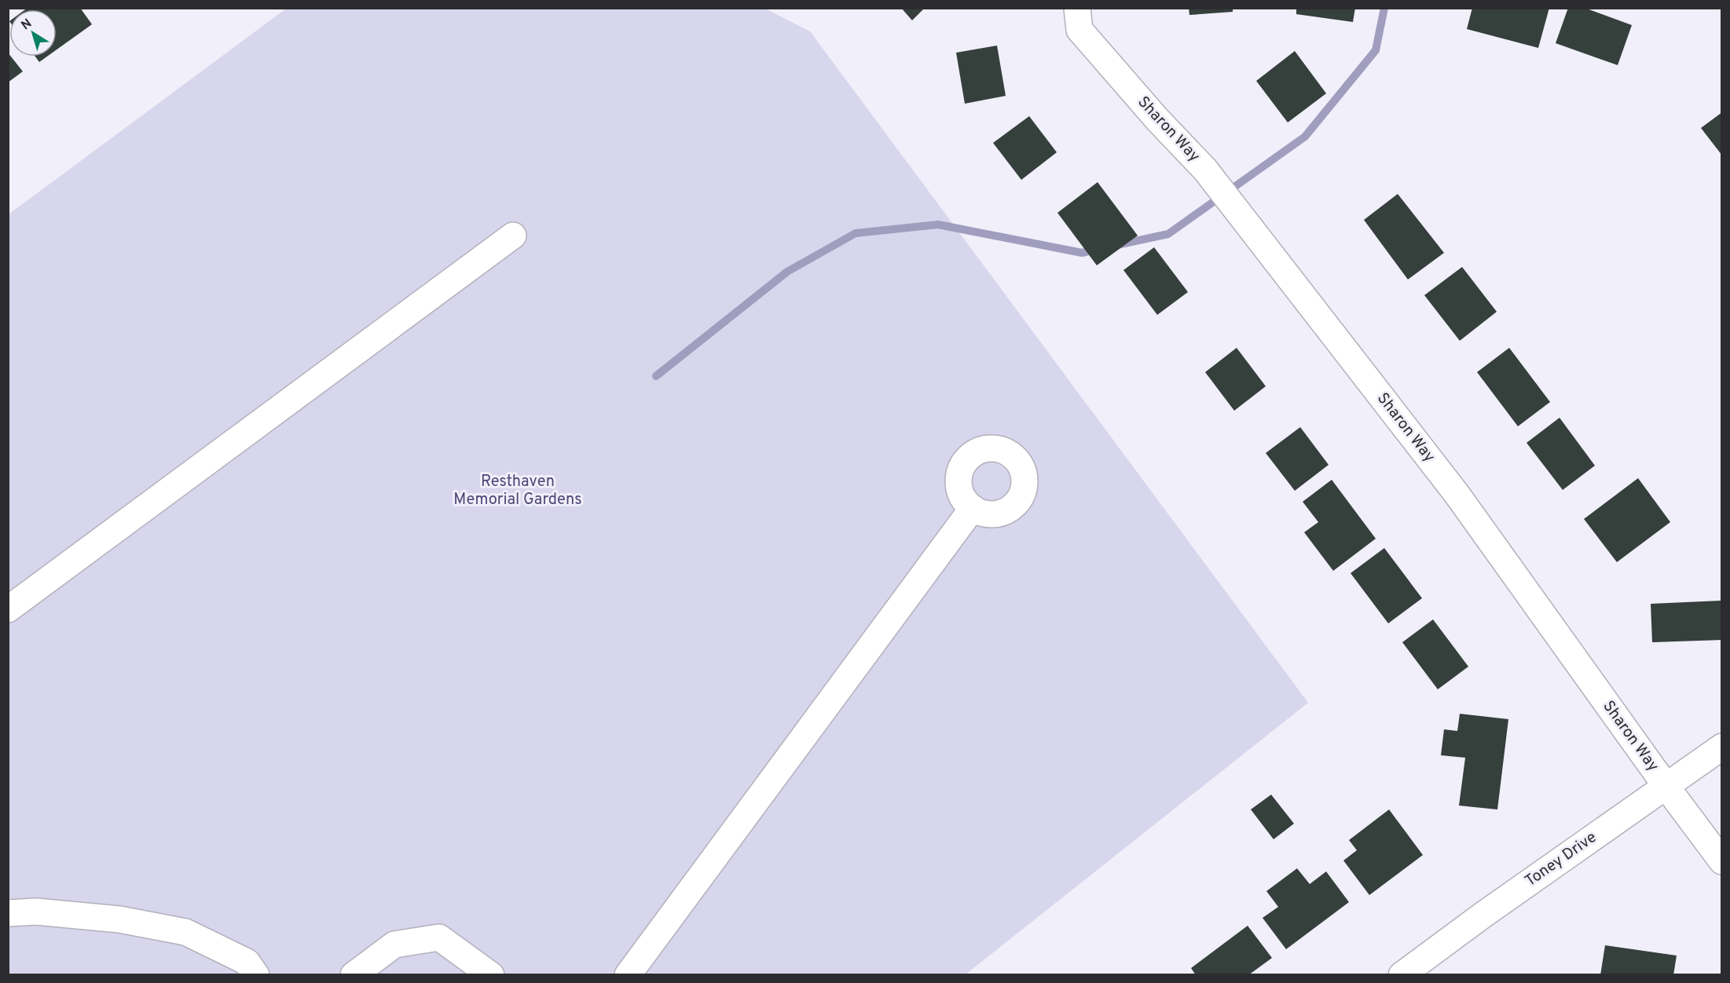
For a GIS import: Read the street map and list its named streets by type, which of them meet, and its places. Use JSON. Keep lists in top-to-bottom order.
{
  "streets": {
    "street": ["Sharon Way", "Toney Drive"]
  },
  "crossings": [
    ["Sharon Way", "Toney Drive"]
  ],
  "parks": ["Resthaven Memorial Gardens"],
  "north": "top left"
}
